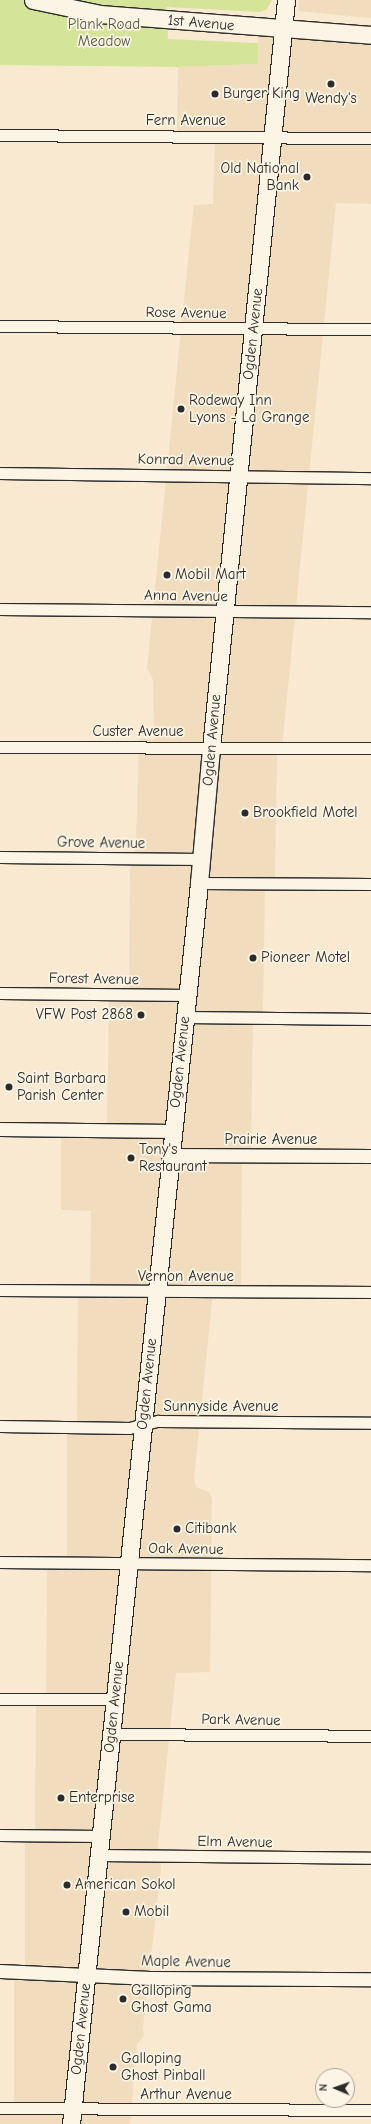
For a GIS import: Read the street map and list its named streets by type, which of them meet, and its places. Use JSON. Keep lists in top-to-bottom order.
{
  "streets": {
    "main road": ["1st Avenue", "Ogden Avenue"],
    "street": [
      "Fern Avenue",
      "Rose Avenue",
      "Konrad Avenue",
      "Anna Avenue",
      "Custer Avenue",
      "Grove Avenue",
      "Forest Avenue",
      "Prairie Avenue",
      "Vernon Avenue",
      "Sunnyside Avenue",
      "Oak Avenue",
      "Park Avenue",
      "Elm Avenue",
      "Maple Avenue",
      "Arthur Avenue"
    ]
  },
  "crossings": [
    ["1st Avenue", "Ogden Avenue"],
    ["Fern Avenue", "Ogden Avenue"],
    ["Rose Avenue", "Ogden Avenue"],
    ["Ogden Avenue", "Konrad Avenue"],
    ["Ogden Avenue", "Anna Avenue"],
    ["Ogden Avenue", "Custer Avenue"],
    ["Ogden Avenue", "Grove Avenue"],
    ["Ogden Avenue", "Forest Avenue"],
    ["Ogden Avenue", "Prairie Avenue"],
    ["Ogden Avenue", "Vernon Avenue"],
    ["Ogden Avenue", "Sunnyside Avenue"],
    ["Ogden Avenue", "Oak Avenue"],
    ["Ogden Avenue", "Park Avenue"],
    ["Ogden Avenue", "Elm Avenue"],
    ["Ogden Avenue", "Maple Avenue"],
    ["Ogden Avenue", "Arthur Avenue"]
  ],
  "parks": ["Plank Road Meadow"],
  "places": [
    "Wendy's",
    "Burger King",
    "Old National Bank",
    "Rodeway Inn Lyons - La Grange",
    "Mobil Mart",
    "Brookfield Motel",
    "Pioneer Motel",
    "VFW Post 2868",
    "Saint Barbara Parish Center",
    "Tony's Restaurant",
    "Citibank",
    "Enterprise",
    "American Sokol",
    "Mobil",
    "Galloping Ghost Gama",
    "Galloping Ghost Pinball"
  ],
  "north": "left"
}
